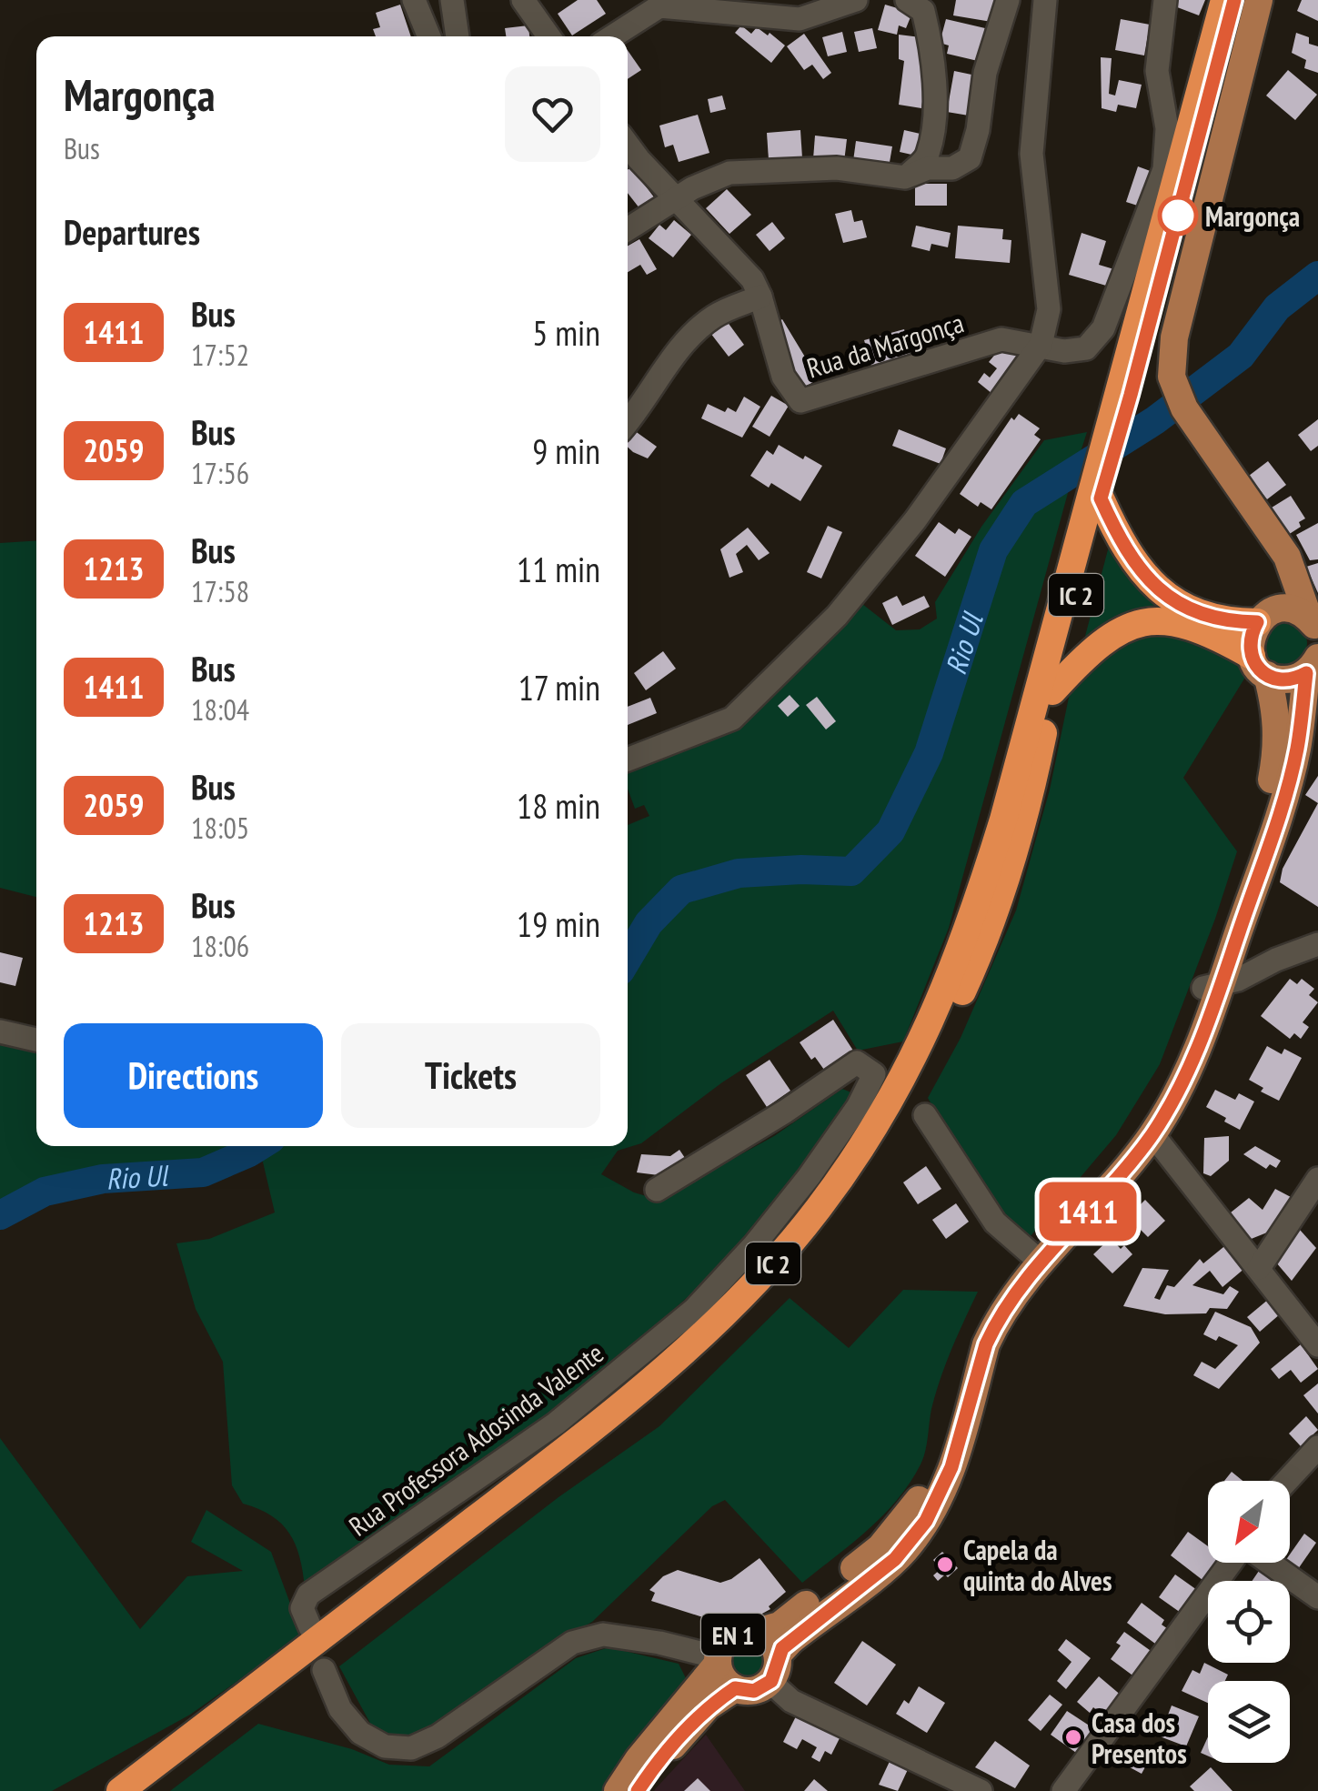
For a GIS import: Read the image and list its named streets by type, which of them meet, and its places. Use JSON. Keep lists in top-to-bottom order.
{
  "streets": {
    "highway": ["IC 2"],
    "main road": ["EN 1"],
    "street": ["Rua da Margonça", "Rua Professora Adosinda Valente"]
  },
  "water": ["Rio Ul"],
  "places": ["Margonça", "Capela da quinta do Alves", "Casa dos Presentos"],
  "lines": ["bus line 1411"],
  "north": "bottom left",
  "page": {
    "on_map": "1411",
    "heading": [
      ["Margonça", "Bus"],
      "Departures"
    ],
    "list": [
      {
        "mark": "1411",
        "name": "Bus",
        "note": "17:52",
        "value": "5 min"
      },
      {
        "mark": "2059",
        "name": "Bus",
        "note": "17:56",
        "value": "9 min"
      },
      {
        "mark": "1213",
        "name": "Bus",
        "note": "17:58",
        "value": "11 min"
      },
      {
        "mark": "1411",
        "name": "Bus",
        "note": "18:04",
        "value": "17 min"
      },
      {
        "mark": "2059",
        "name": "Bus",
        "note": "18:05",
        "value": "18 min"
      },
      {
        "mark": "1213",
        "name": "Bus",
        "note": "18:06",
        "value": "19 min"
      }
    ],
    "buttons": ["Directions", "Tickets"]
  }
}
